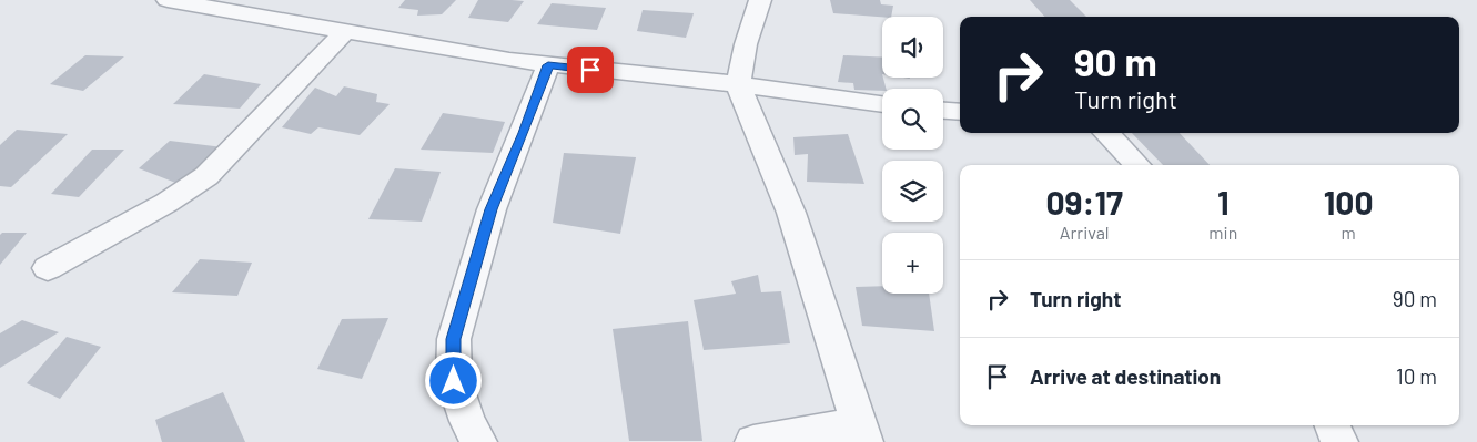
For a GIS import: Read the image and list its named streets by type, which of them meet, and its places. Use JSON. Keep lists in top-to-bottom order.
{
  "page": {
    "map_buttons": "+",
    "turn": ["90 m", "Turn right"],
    "eta": [
      "09:17",
      "Arrival",
      "1",
      "min",
      "100",
      "m"
    ],
    "list": [
      {
        "name": "Turn right",
        "value": "90 m"
      },
      {
        "name": "Arrive at destination",
        "value": "10 m"
      }
    ]
  }
}
